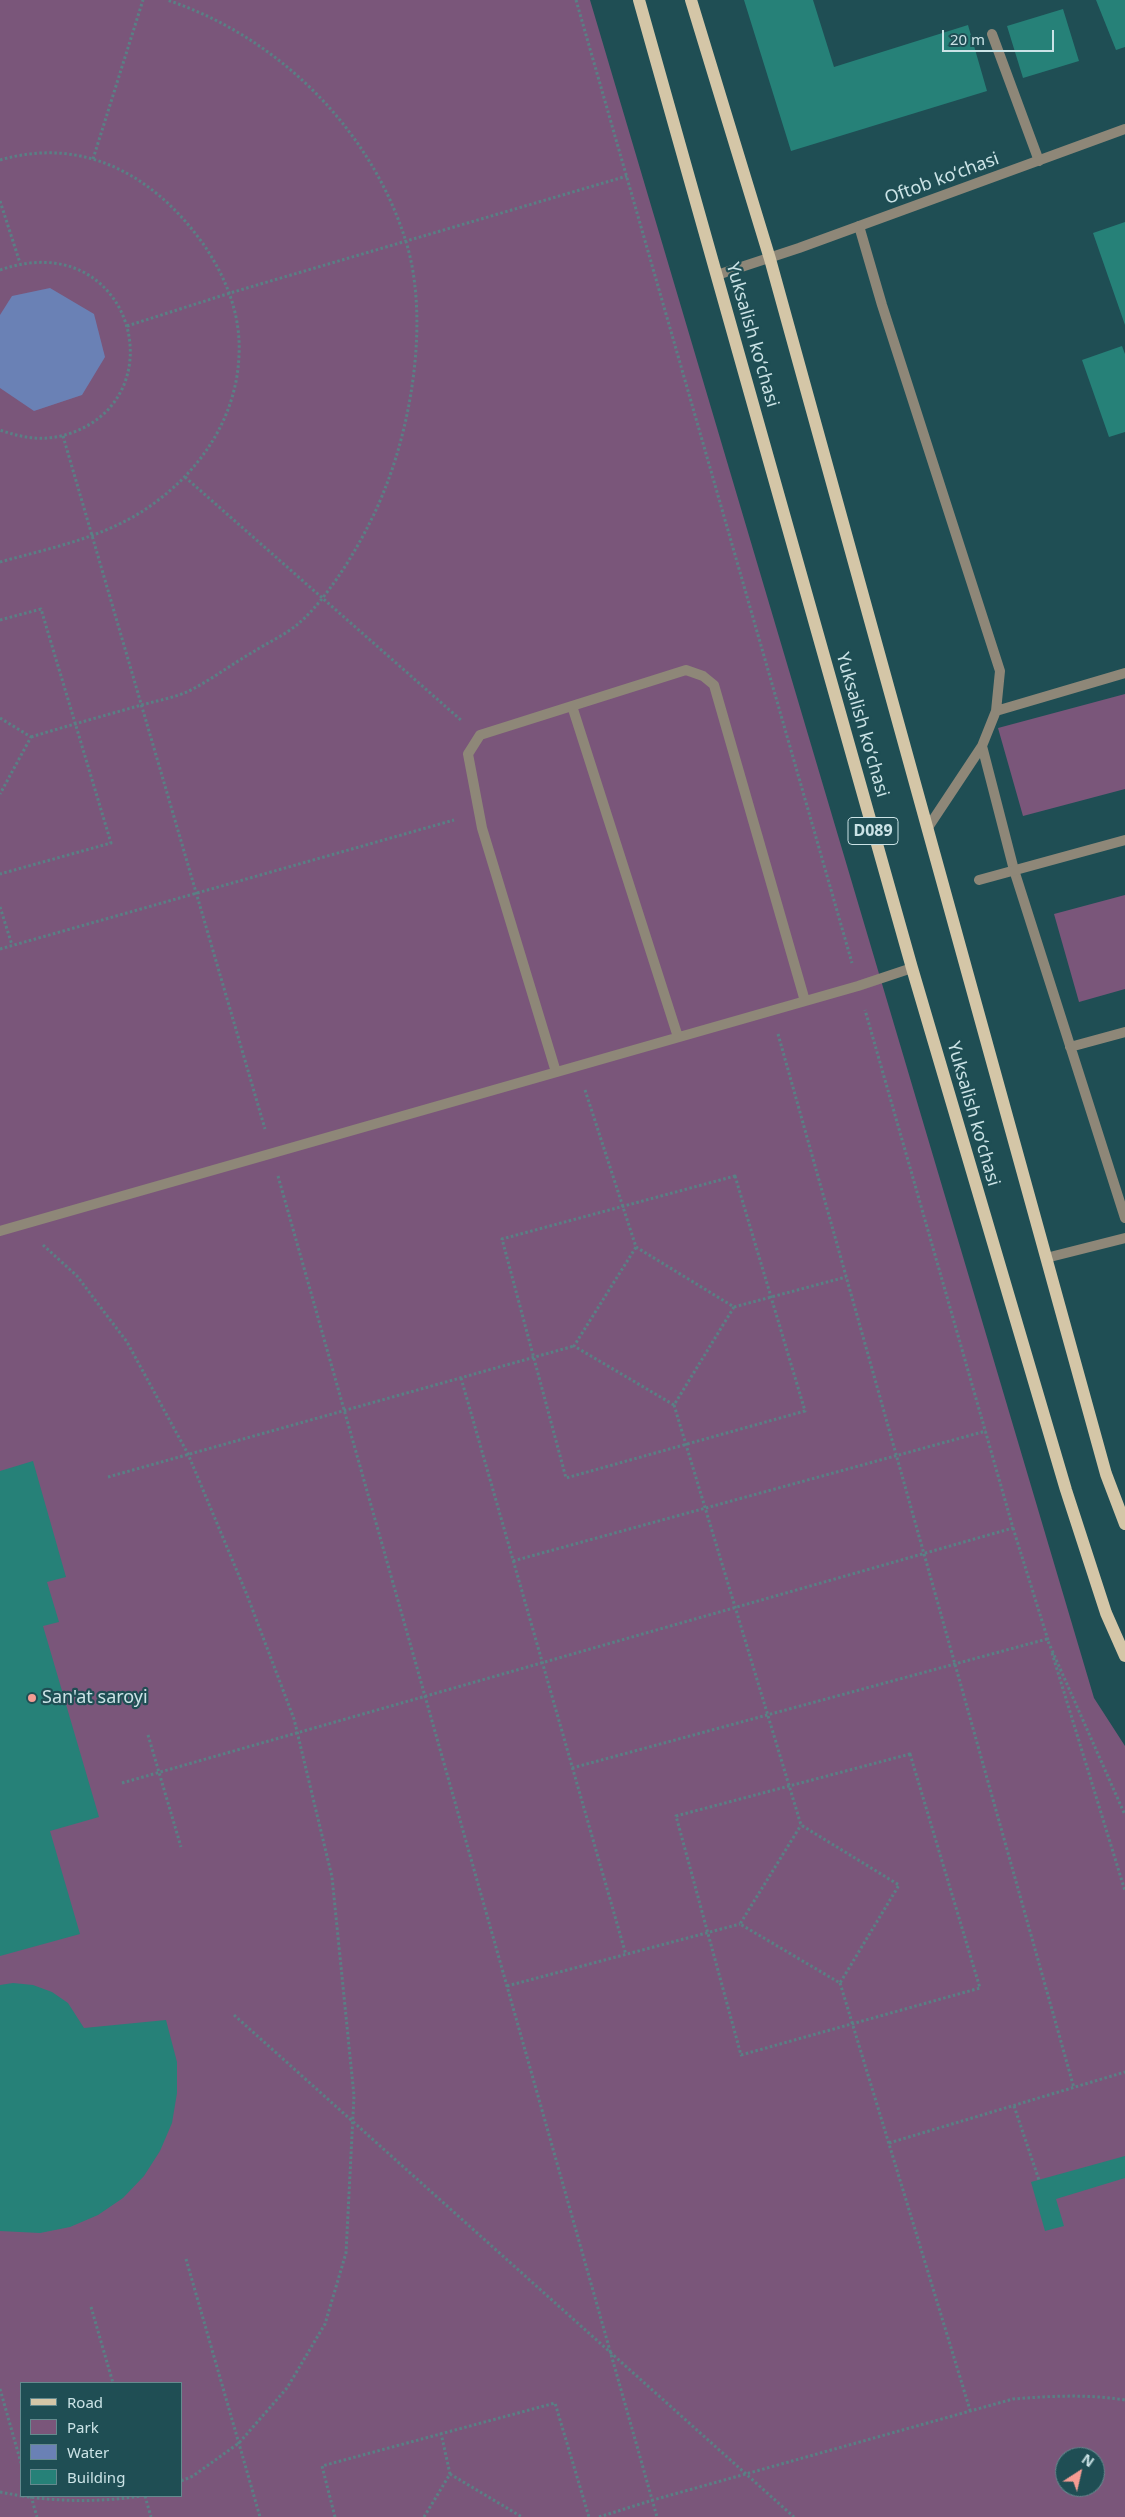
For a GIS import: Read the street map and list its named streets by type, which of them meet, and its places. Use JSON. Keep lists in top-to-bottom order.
{
  "streets": {
    "main road": ["Yuksalish koʻchasi", "D089"],
    "street": ["Oftob koʻchasi"]
  },
  "crossings": [
    ["Oftob koʻchasi", "Yuksalish koʻchasi"]
  ],
  "places": ["San'at saroyi"],
  "legend": [
    "Road",
    "Park",
    "Water",
    "Building"
  ],
  "scale_bar": "20 m",
  "north": "top right"
}
